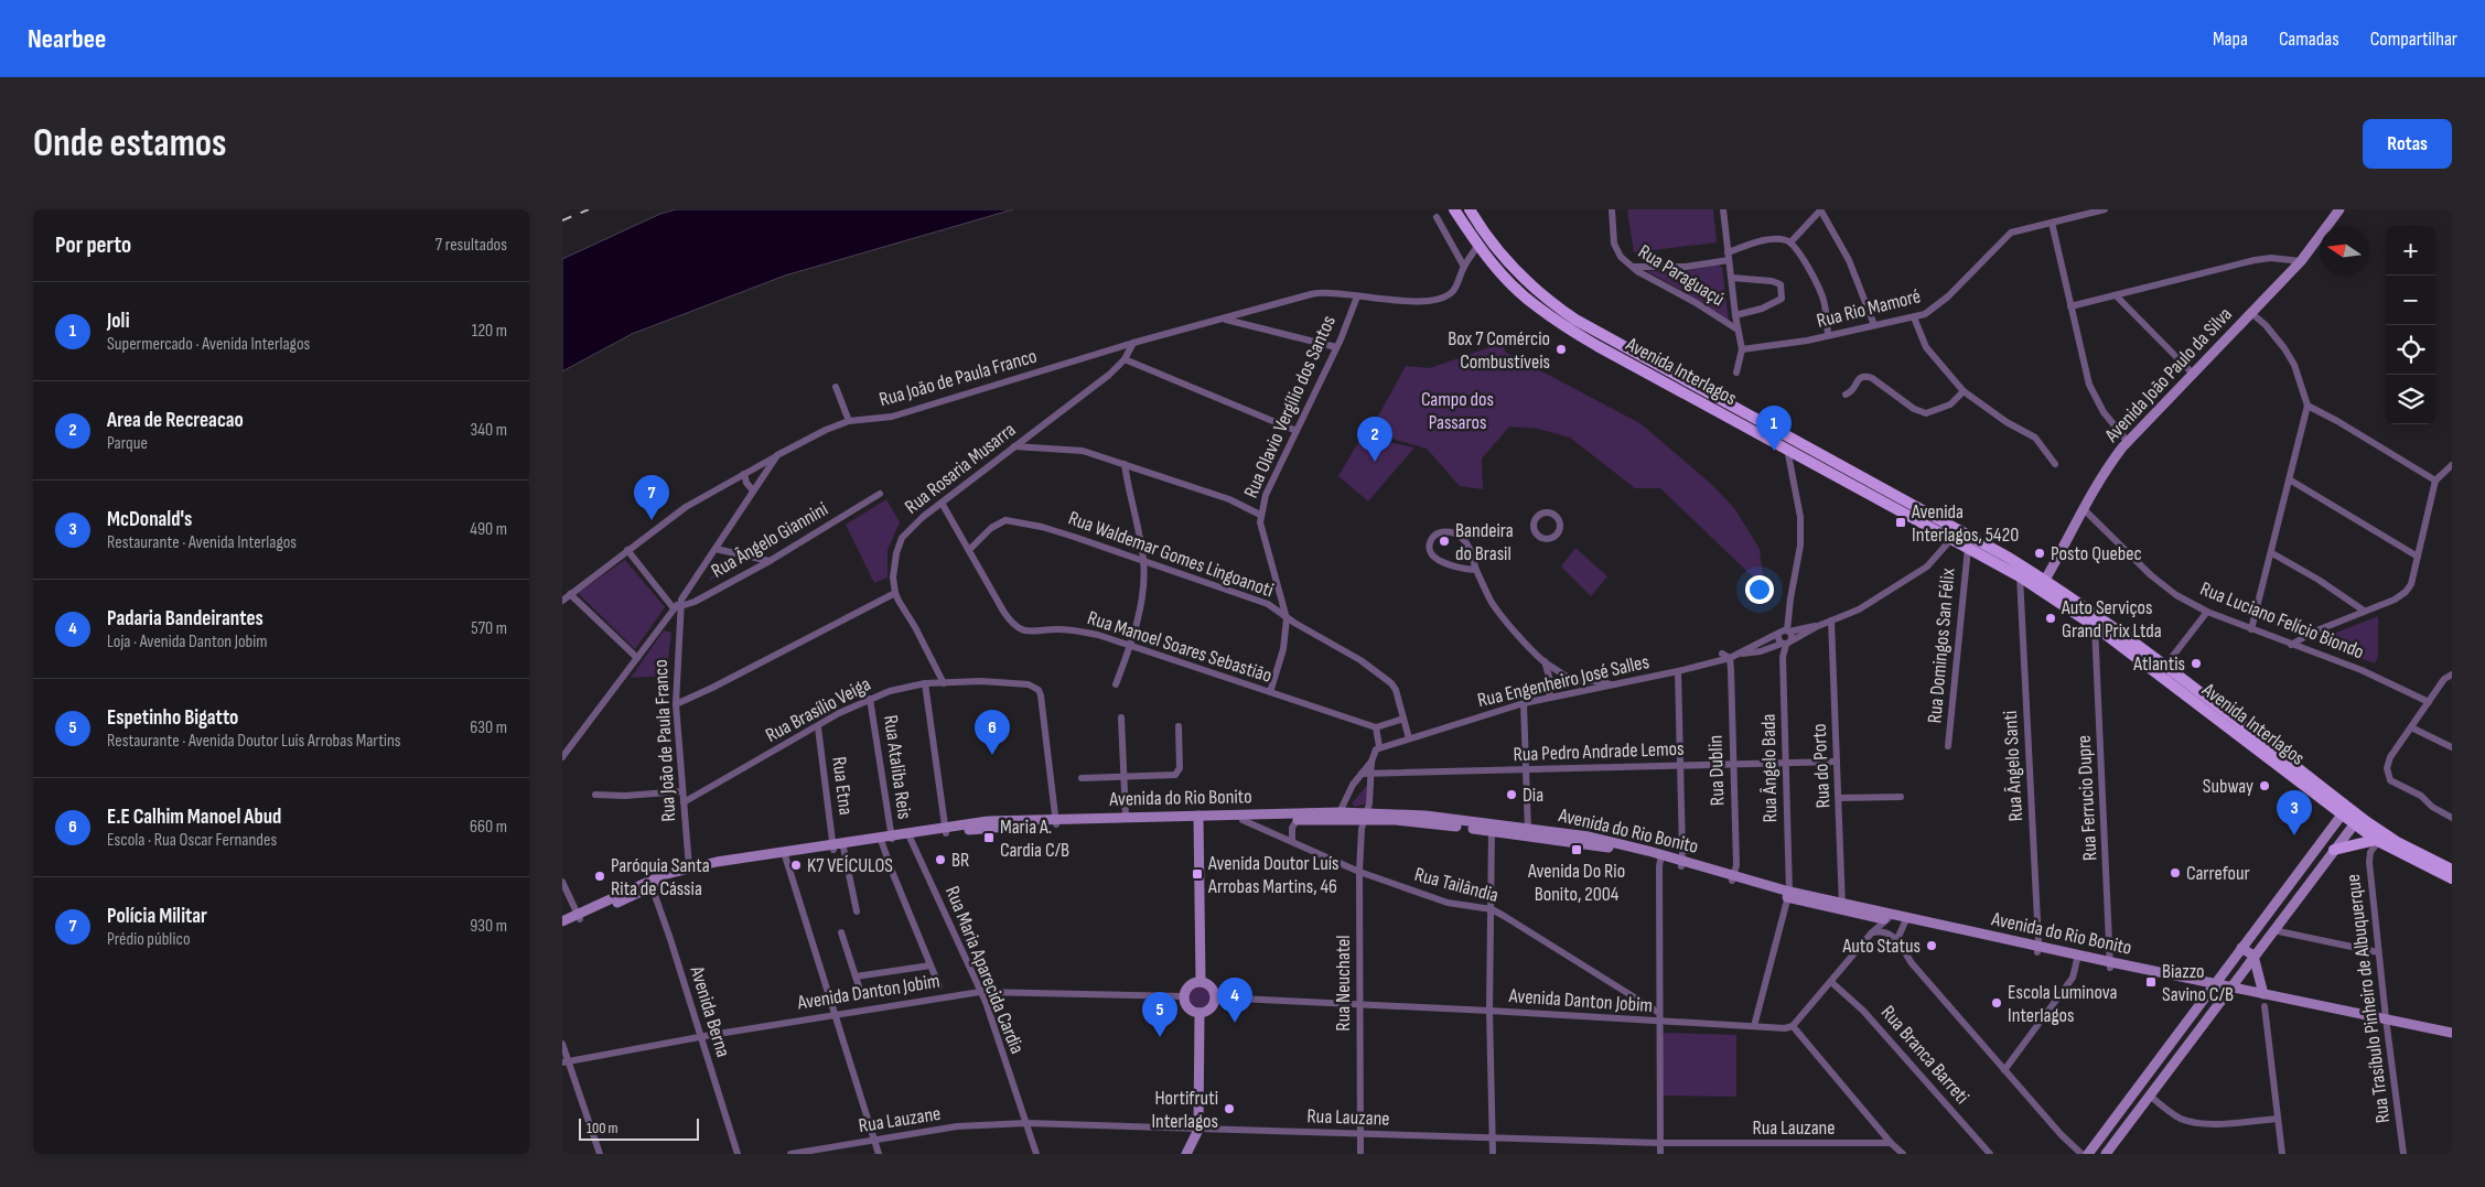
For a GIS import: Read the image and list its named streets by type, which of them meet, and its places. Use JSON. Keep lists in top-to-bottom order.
{
  "streets": {
    "main road": ["Avenida Interlagos", "Avenida João Paulo da Silva", "Avenida do Rio Bonito"],
    "street": [
      "Rua Paraguaçú",
      "Rua Rio Mamoré",
      "Rua João de Paula Franco",
      "Rua Olavio Vergílio dos Santos",
      "Rua Rosaria Musarra",
      "Rua Ângelo Giannini",
      "Rua Waldemar Gomes Lingoanoti",
      "Rua Luciano Felício Biondo",
      "Rua Domingos San Félix",
      "Rua Manoel Soares Sebastião",
      "Rua Engenheiro José Salles",
      "Rua Brasílio Veiga",
      "Rua Pedro Andrade Lemos",
      "Rua do Porto",
      "Rua Ângelo Santi",
      "Rua Ataliba Reis",
      "Rua Ângelo Bada",
      "Rua Dublin",
      "Rua Etna",
      "Rua Ferrucio Dupre",
      "Rua Tailândia",
      "Rua Maria Aparecida Cardia",
      "Rua Neuchatel",
      "Avenida Danton Jobim",
      "Rua Trasíbulo Pinheiro de Albuquerque",
      "Avenida Berna",
      "Rua Branca Barreti",
      "Rua Lauzane"
    ]
  },
  "crossings": [
    ["Avenida Interlagos", "Avenida João Paulo da Silva"],
    ["Avenida Interlagos", "Rua João de Paula Franco"],
    ["Avenida Interlagos", "Rua Domingos San Félix"],
    ["Avenida Interlagos", "Rua Engenheiro José Salles"],
    ["Avenida Interlagos", "Rua Ângelo Santi"],
    ["Avenida Interlagos", "Rua Ferrucio Dupre"],
    ["Avenida Interlagos", "Rua Trasíbulo Pinheiro de Albuquerque"],
    ["Avenida João Paulo da Silva", "Rua Luciano Felício Biondo"],
    ["Rua João de Paula Franco", "Rua Olavio Vergílio dos Santos"],
    ["Rua João de Paula Franco", "Rua Rosaria Musarra"],
    ["Rua João de Paula Franco", "Rua Ângelo Giannini"],
    ["Rua João de Paula Franco", "Rua Brasílio Veiga"],
    ["Rua João de Paula Franco", "Avenida do Rio Bonito"],
    ["Rua Olavio Vergílio dos Santos", "Rua Waldemar Gomes Lingoanoti"],
    ["Rua Olavio Vergílio dos Santos", "Rua Manoel Soares Sebastião"],
    ["Rua Rosaria Musarra", "Rua Manoel Soares Sebastião"],
    ["Rua Rosaria Musarra", "Rua Brasílio Veiga"],
    ["Rua Waldemar Gomes Lingoanoti", "Rua Manoel Soares Sebastião"],
    ["Rua Waldemar Gomes Lingoanoti", "Rua Engenheiro José Salles"],
    ["Rua Engenheiro José Salles", "Rua do Porto"],
    ["Rua Engenheiro José Salles", "Rua Ângelo Bada"],
    ["Rua Engenheiro José Salles", "Rua Dublin"],
    ["Rua Brasílio Veiga", "Rua Ataliba Reis"],
    ["Rua Brasílio Veiga", "Rua Etna"],
    ["Rua Brasílio Veiga", "Avenida do Rio Bonito"],
    ["Rua Pedro Andrade Lemos", "Rua do Porto"],
    ["Rua Pedro Andrade Lemos", "Rua Ângelo Bada"],
    ["Rua Pedro Andrade Lemos", "Rua Dublin"],
    ["Rua Pedro Andrade Lemos", "Rua Neuchatel"],
    ["Rua do Porto", "Avenida do Rio Bonito"],
    ["Rua Ângelo Santi", "Avenida do Rio Bonito"],
    ["Rua Ataliba Reis", "Avenida do Rio Bonito"],
    ["Rua Ângelo Bada", "Avenida do Rio Bonito"],
    ["Rua Ângelo Bada", "Avenida Danton Jobim"],
    ["Rua Dublin", "Avenida do Rio Bonito"],
    ["Rua Etna", "Avenida do Rio Bonito"],
    ["Avenida do Rio Bonito", "Rua Ferrucio Dupre"],
    ["Avenida do Rio Bonito", "Rua Tailândia"],
    ["Avenida do Rio Bonito", "Rua Maria Aparecida Cardia"],
    ["Avenida do Rio Bonito", "Rua Neuchatel"],
    ["Avenida do Rio Bonito", "Rua Trasíbulo Pinheiro de Albuquerque"],
    ["Avenida do Rio Bonito", "Avenida Berna"],
    ["Rua Tailândia", "Rua Neuchatel"],
    ["Rua Maria Aparecida Cardia", "Avenida Danton Jobim"],
    ["Rua Maria Aparecida Cardia", "Rua Lauzane"],
    ["Rua Neuchatel", "Avenida Danton Jobim"],
    ["Rua Neuchatel", "Rua Lauzane"],
    ["Avenida Danton Jobim", "Avenida Berna"]
  ],
  "parks": ["Campo dos Passaros"],
  "places": {
    "other": [
      "Box 7 Comércio Combustíveis",
      "Bandeira do Brasil",
      "Posto Quebec",
      "Auto Serviços Grand Prix Ltda",
      "Atlantis",
      "Subway",
      "Dia",
      "BR",
      "K7 VEÍCULOS",
      "Carrefour",
      "Paróquia Santa Rita de Cássia",
      "Auto Status",
      "Escola Luminova Interlagos",
      "Hortifruti Interlagos"
    ],
    "transit": [
      "Avenida Interlagos, 5420",
      "Maria A. Cardia C/B",
      "Avenida Do Rio Bonito, 2004",
      "Avenida Doutor Luís Arrobas Martins, 46",
      "Biazzo Savino C/B"
    ]
  },
  "scale_bar": "100 m",
  "north": "left",
  "page": {
    "header": "Nearbee",
    "nav": ["Mapa", "Camadas", "Compartilhar"],
    "buttons": "Rotas",
    "title": "Onde estamos",
    "heading": ["Por perto", "7 resultados"],
    "map_buttons": ["+", "−"],
    "list": [
      {
        "mark": "1",
        "name": "Joli",
        "note": "Supermercado · Avenida Interlagos",
        "value": "120 m"
      },
      {
        "mark": "2",
        "name": "Area de Recreacao",
        "note": "Parque",
        "value": "340 m"
      },
      {
        "mark": "3",
        "name": "McDonald's",
        "note": "Restaurante · Avenida Interlagos",
        "value": "490 m"
      },
      {
        "mark": "4",
        "name": "Padaria Bandeirantes",
        "note": "Loja · Avenida Danton Jobim",
        "value": "570 m"
      },
      {
        "mark": "5",
        "name": "Espetinho Bigatto",
        "note": "Restaurante · Avenida Doutor Luís Arrobas Martins",
        "value": "630 m"
      },
      {
        "mark": "6",
        "name": "E.E Calhim Manoel Abud",
        "note": "Escola · Rua Oscar Fernandes",
        "value": "660 m"
      },
      {
        "mark": "7",
        "name": "Polícia Militar",
        "note": "Prédio público",
        "value": "930 m"
      }
    ],
    "pins": [
      "1",
      "2",
      "7",
      "6",
      "3",
      "4",
      "5"
    ],
    "scale": "100 m"
  }
}
